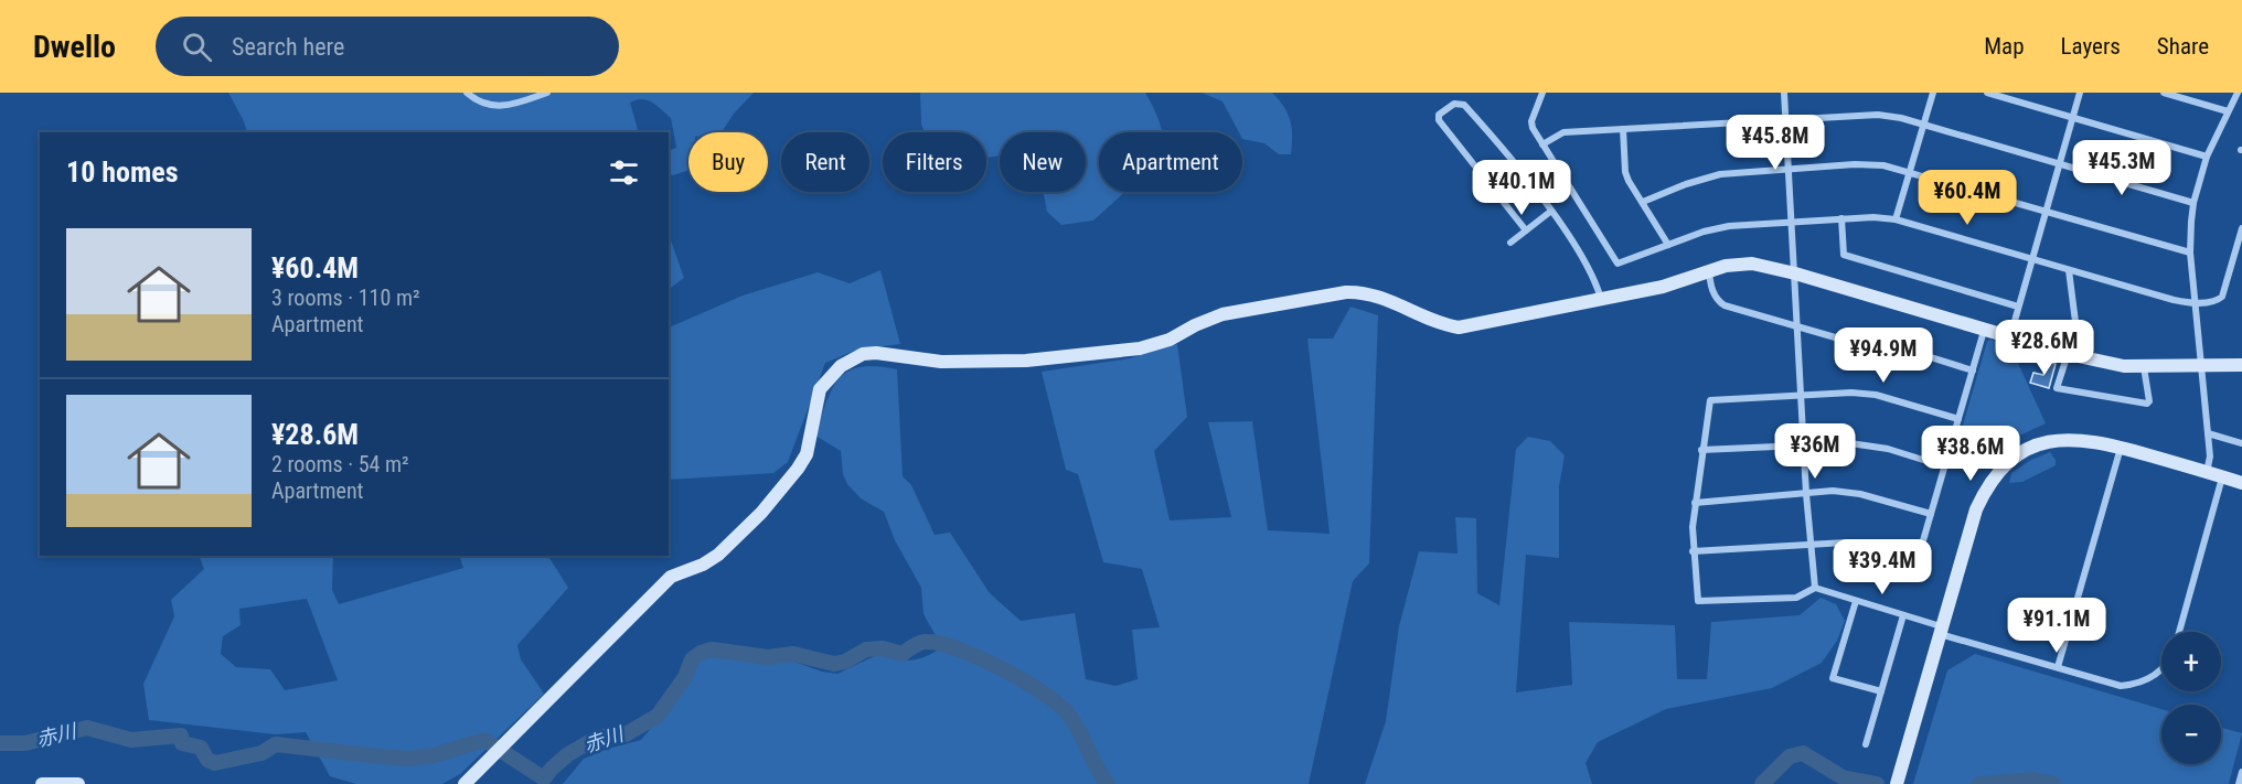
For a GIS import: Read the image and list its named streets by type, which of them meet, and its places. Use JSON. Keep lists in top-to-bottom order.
{
  "water": ["赤川"],
  "page": {
    "header": "Dwello",
    "search": "Search here",
    "nav": ["Map", "Layers", "Share"],
    "price": [
      "¥45.8M",
      "¥45.3M",
      "¥40.1M",
      "¥60.4M",
      "¥28.6M",
      "¥94.9M",
      "¥36M",
      "¥38.6M",
      "¥39.4M",
      "¥91.1M"
    ],
    "chip": [
      "Buy",
      "Rent",
      "Filters",
      "New",
      "Apartment"
    ],
    "heading": "10 homes",
    "list": [
      {
        "name": "¥60.4M",
        "note": "3 rooms · 110 m² · Apartment"
      },
      {
        "name": "¥28.6M",
        "note": "2 rooms · 54 m² · Apartment"
      }
    ],
    "map_buttons": ["+", "−"]
  }
}
